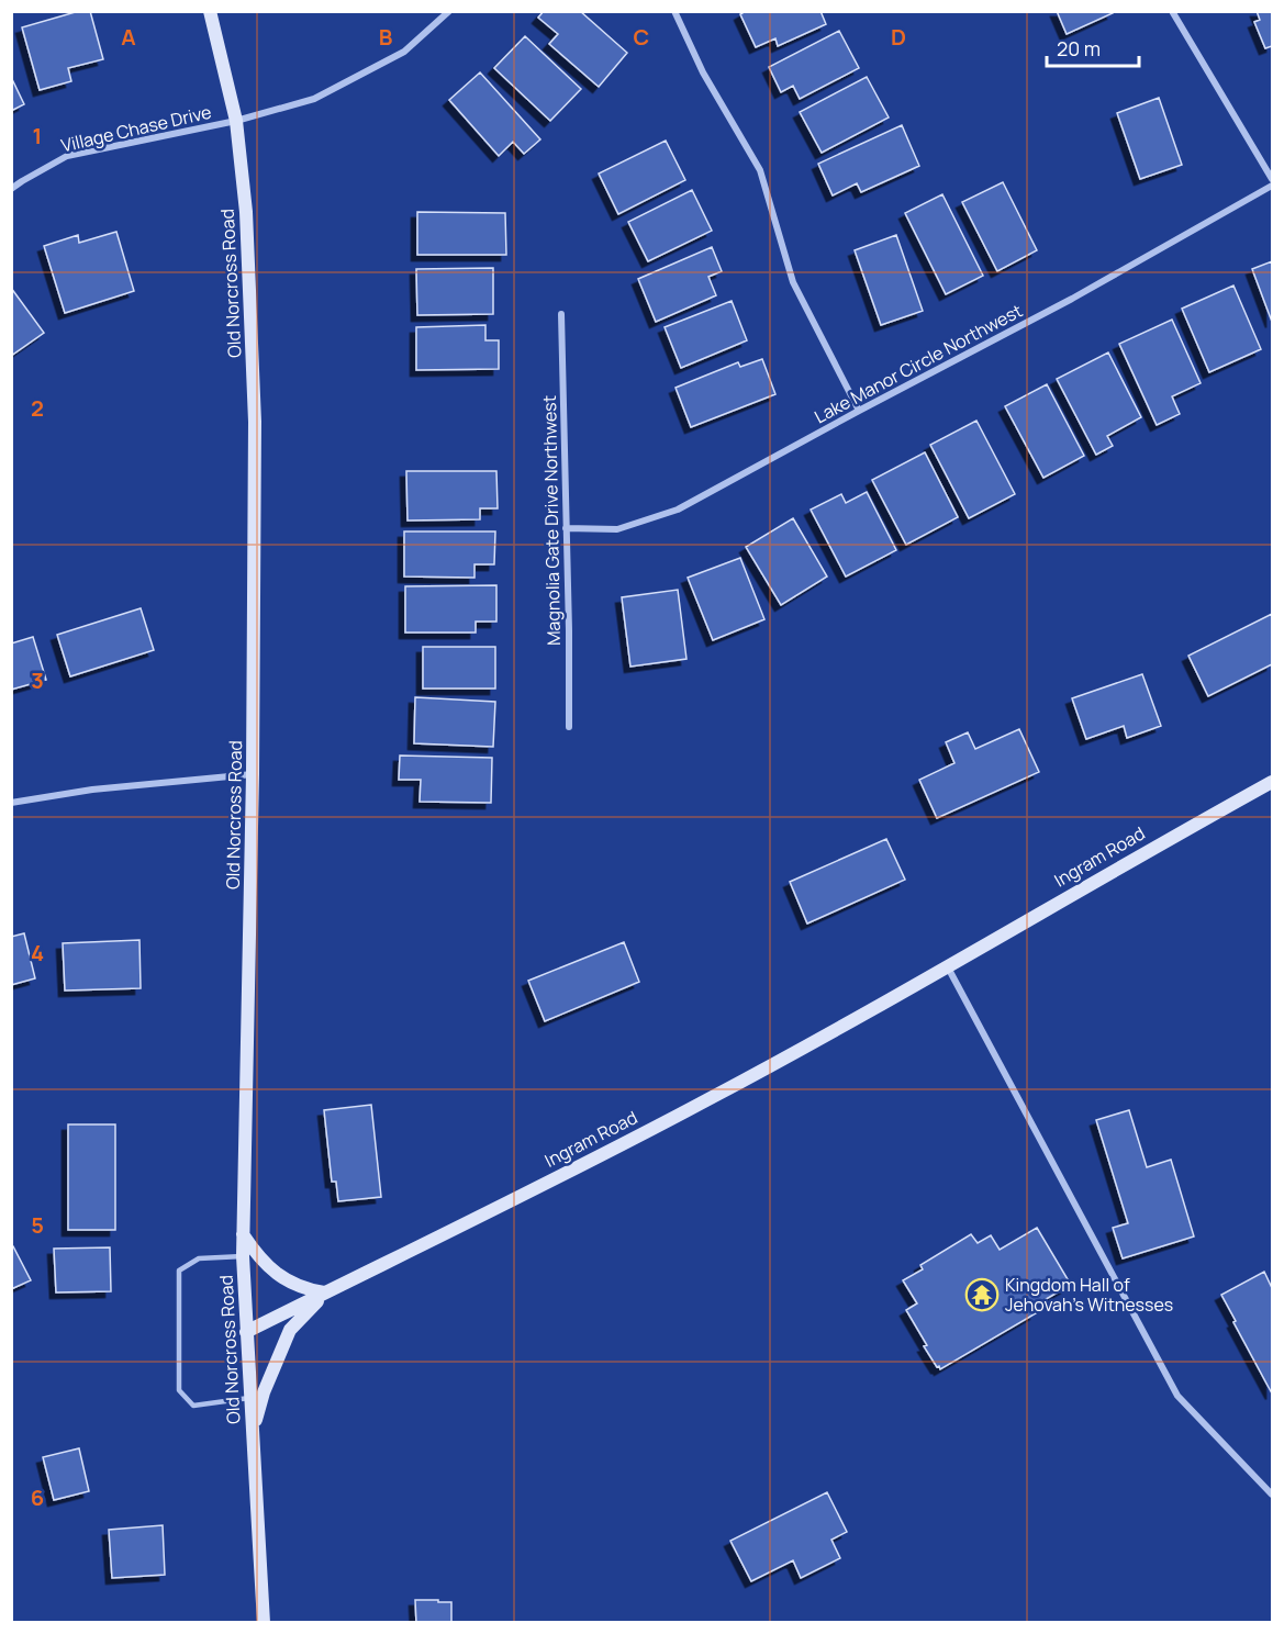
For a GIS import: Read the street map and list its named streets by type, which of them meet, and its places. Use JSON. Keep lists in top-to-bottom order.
{
  "streets": {
    "street": [
      "Village Chase Drive",
      "Old Norcross Road",
      "Lake Manor Circle Northwest",
      "Magnolia Gate Drive Northwest",
      "Ingram Road"
    ]
  },
  "crossings": [
    ["Village Chase Drive", "Old Norcross Road"],
    ["Old Norcross Road", "Ingram Road"],
    ["Lake Manor Circle Northwest", "Magnolia Gate Drive Northwest"]
  ],
  "places": {
    "temple": ["Kingdom Hall of Jehovah’s Witnesses"]
  },
  "scale_bar": "20 m",
  "grid": {
    "columns": [
      "A",
      "B",
      "C",
      "D"
    ],
    "rows": [
      "1",
      "2",
      "3",
      "4",
      "5",
      "6"
    ]
  }
}
